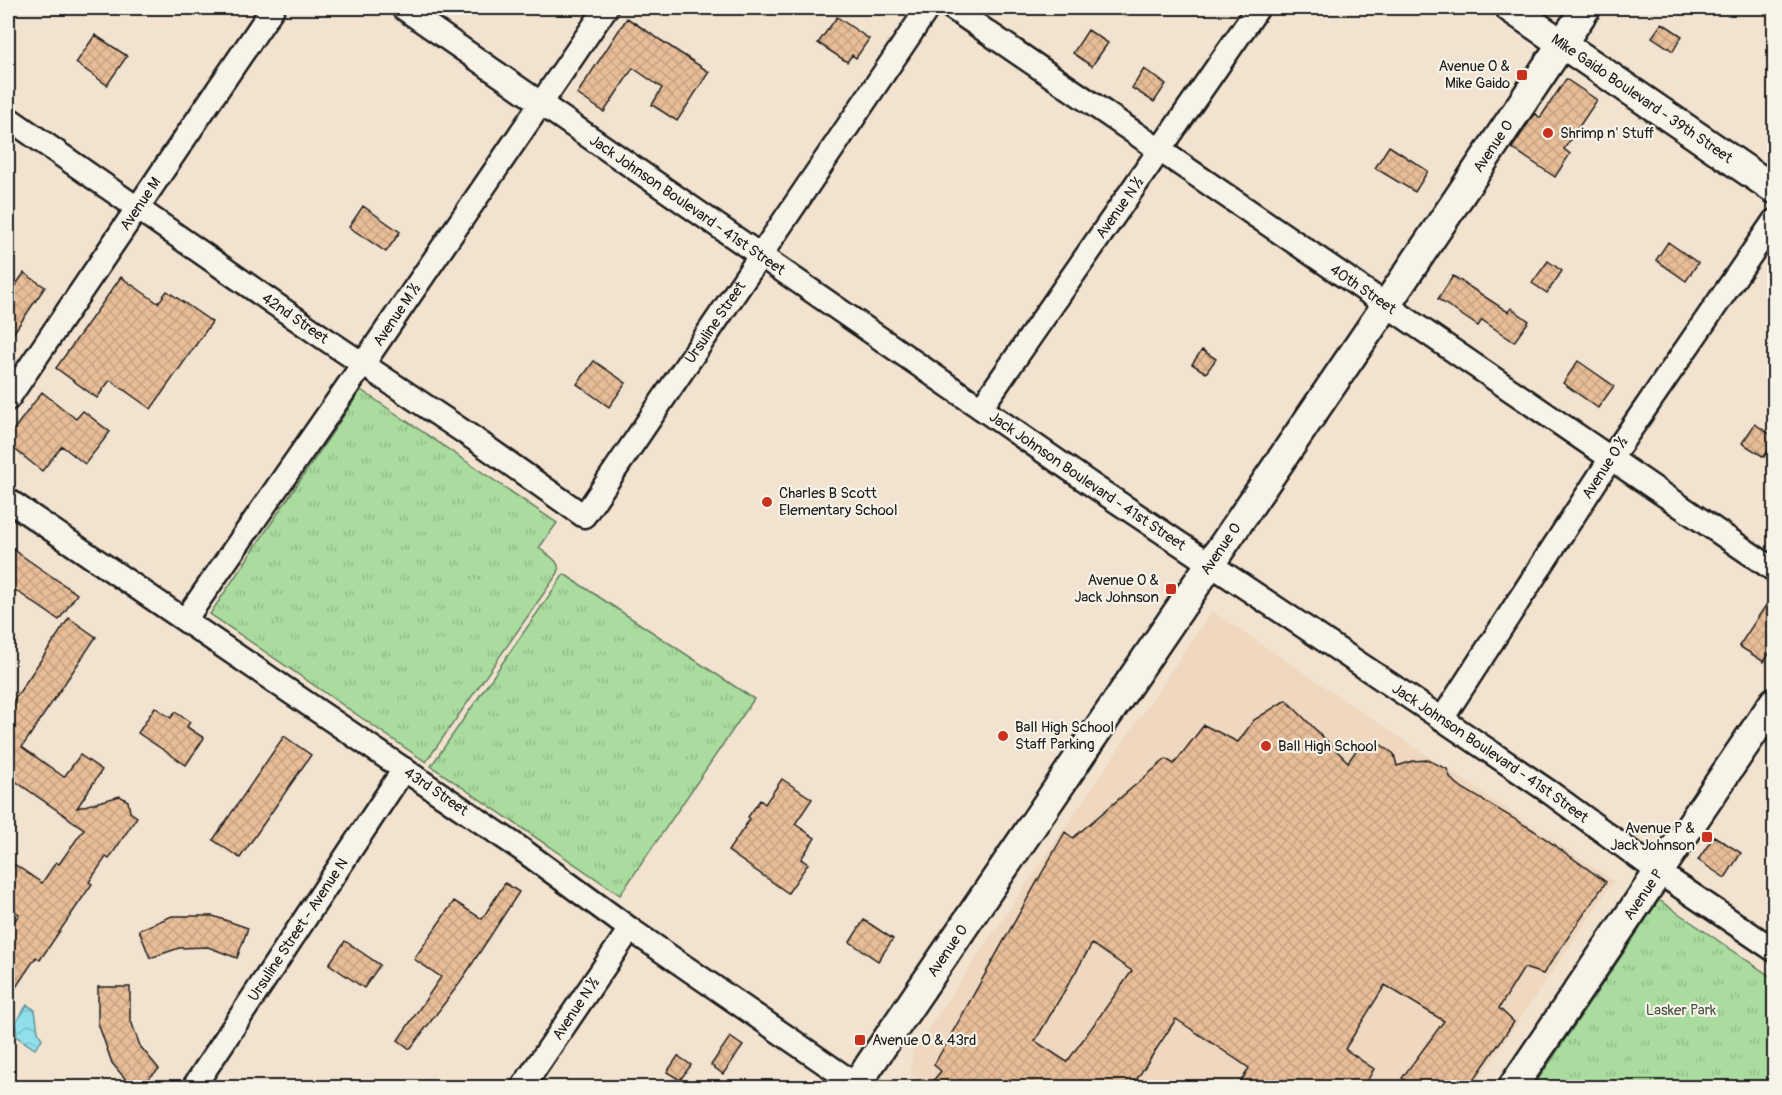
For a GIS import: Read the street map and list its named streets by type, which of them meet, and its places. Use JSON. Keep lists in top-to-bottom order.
{
  "streets": {
    "main road": ["Mike Gaido Boulevard - 39th Street", "Avenue O", "Avenue P"],
    "street": [
      "Avenue M",
      "Jack Johnson Boulevard - 41st Street",
      "Avenue N ½",
      "40th Street",
      "Avenue M ½",
      "42nd Street",
      "Ursuline Street",
      "Avenue O ½",
      "43rd Street",
      "Ursuline Street - Avenue N"
    ]
  },
  "crossings": [
    ["Mike Gaido Boulevard - 39th Street", "Avenue O"],
    ["Avenue O", "Jack Johnson Boulevard - 41st Street"],
    ["Avenue O", "40th Street"],
    ["Avenue O", "43rd Street"],
    ["Avenue M", "42nd Street"],
    ["Jack Johnson Boulevard - 41st Street", "Avenue N ½"],
    ["Jack Johnson Boulevard - 41st Street", "Avenue M ½"],
    ["Jack Johnson Boulevard - 41st Street", "Ursuline Street"],
    ["Jack Johnson Boulevard - 41st Street", "Avenue O ½"],
    ["Jack Johnson Boulevard - 41st Street", "Avenue P"],
    ["Avenue N ½", "40th Street"],
    ["Avenue N ½", "43rd Street"],
    ["40th Street", "Avenue O ½"],
    ["Avenue M ½", "42nd Street"],
    ["Avenue M ½", "43rd Street"],
    ["42nd Street", "Ursuline Street"],
    ["43rd Street", "Ursuline Street - Avenue N"]
  ],
  "parks": ["Lasker Park"],
  "places": {
    "transit": [
      "Avenue O & Mike Gaido",
      "Avenue O & Jack Johnson",
      "Avenue P & Jack Johnson",
      "Avenue O & 43rd"
    ],
    "other": [
      "Shrimp n' Stuff",
      "Charles B Scott Elementary School",
      "Ball High School Staff Parking",
      "Ball High School"
    ]
  }
}
